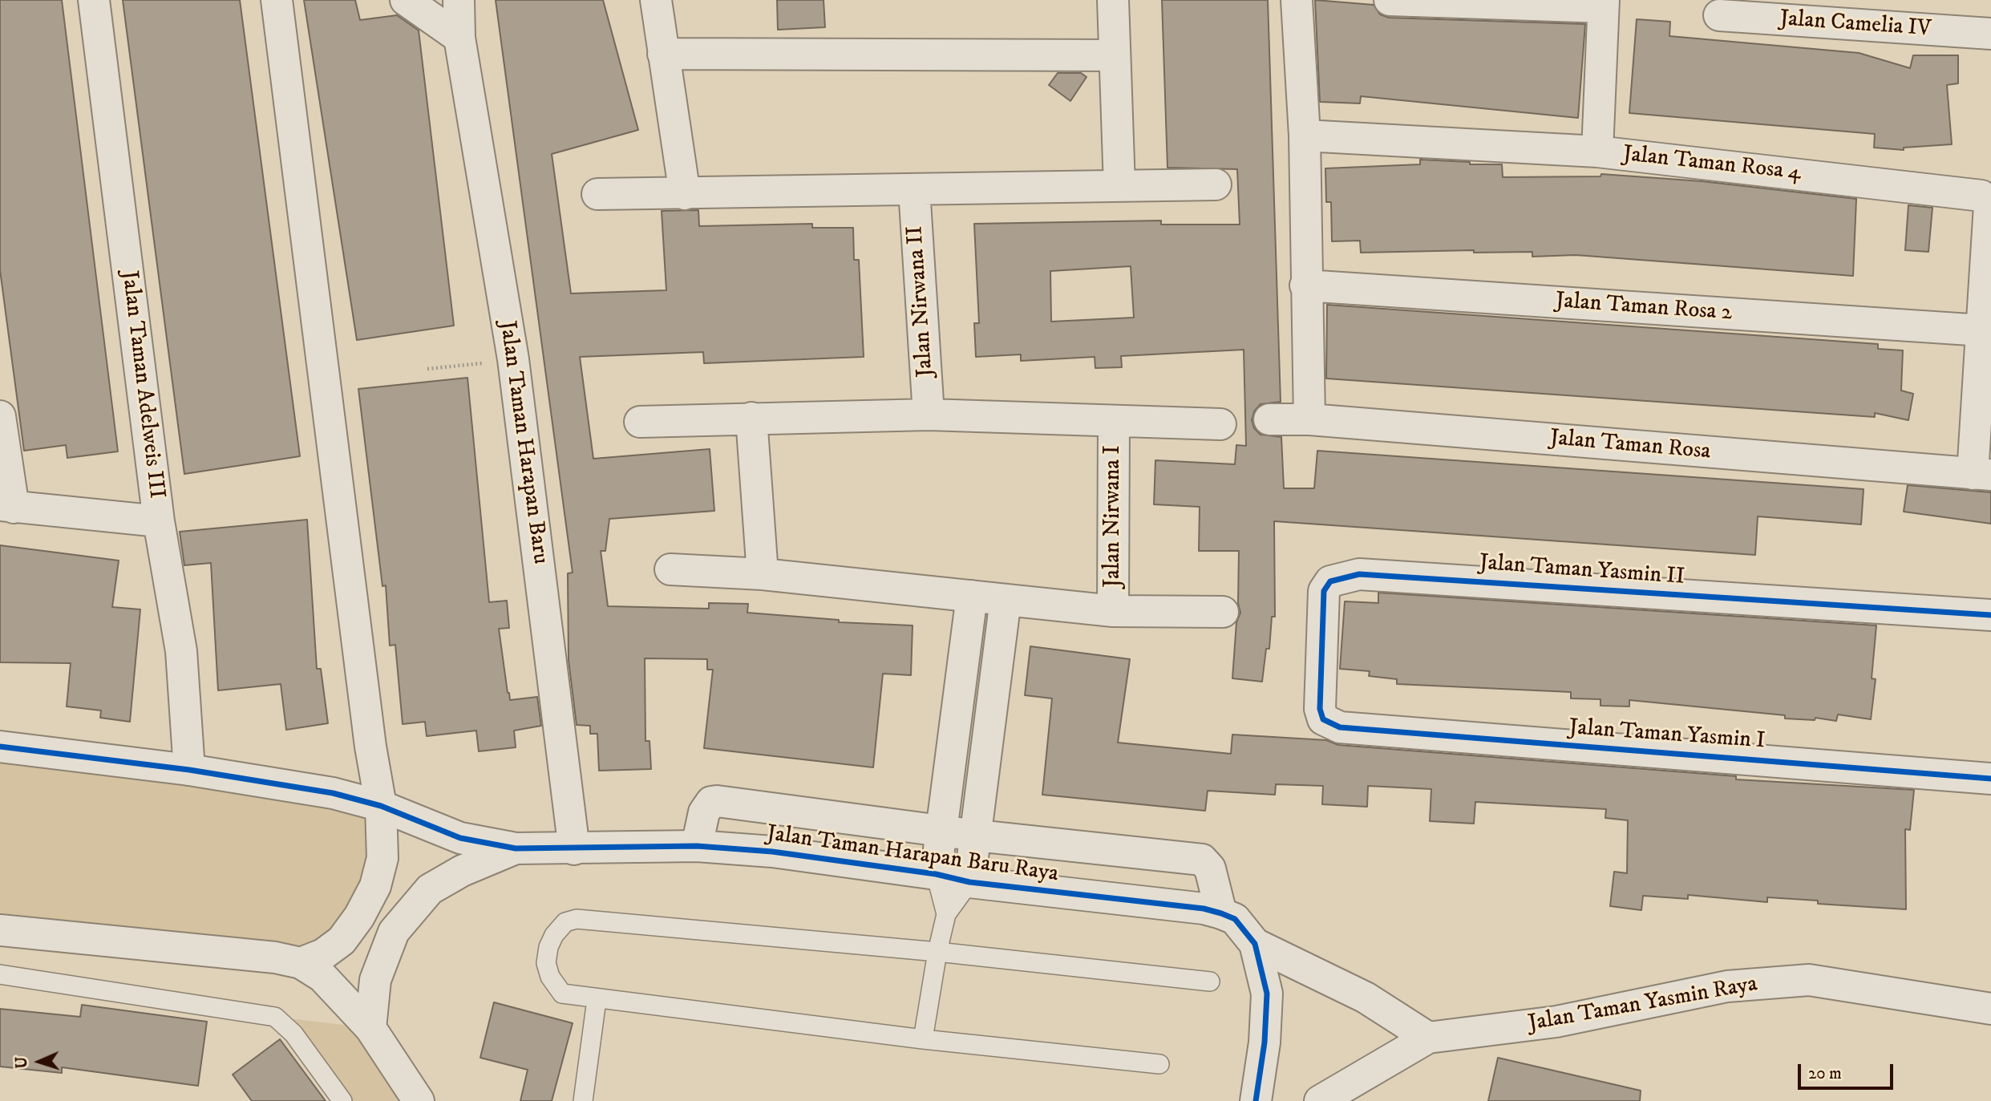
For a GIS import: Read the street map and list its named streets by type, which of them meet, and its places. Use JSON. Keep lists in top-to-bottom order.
{
  "streets": {
    "street": [
      "Jalan Camelia IV",
      "Jalan Taman Rosa 4",
      "Jalan Nirwana II",
      "Jalan Taman Rosa 2",
      "Jalan Taman Adelweis III",
      "Jalan Taman Harapan Baru",
      "Jalan Taman Rosa",
      "Jalan Nirwana I",
      "Jalan Taman Yasmin II",
      "Jalan Taman Yasmin I",
      "Jalan Taman Harapan Baru Raya",
      "Jalan Taman Yasmin Raya"
    ]
  },
  "crossings": [
    ["Jalan Taman Rosa 4", "Jalan Taman Rosa 2"],
    ["Jalan Taman Rosa 4", "Jalan Taman Rosa"],
    ["Jalan Taman Adelweis III", "Jalan Taman Harapan Baru Raya"],
    ["Jalan Taman Harapan Baru", "Jalan Taman Harapan Baru Raya"],
    ["Jalan Taman Yasmin II", "Jalan Taman Yasmin I"]
  ],
  "scale_bar": "20 m",
  "north": "left"
}
